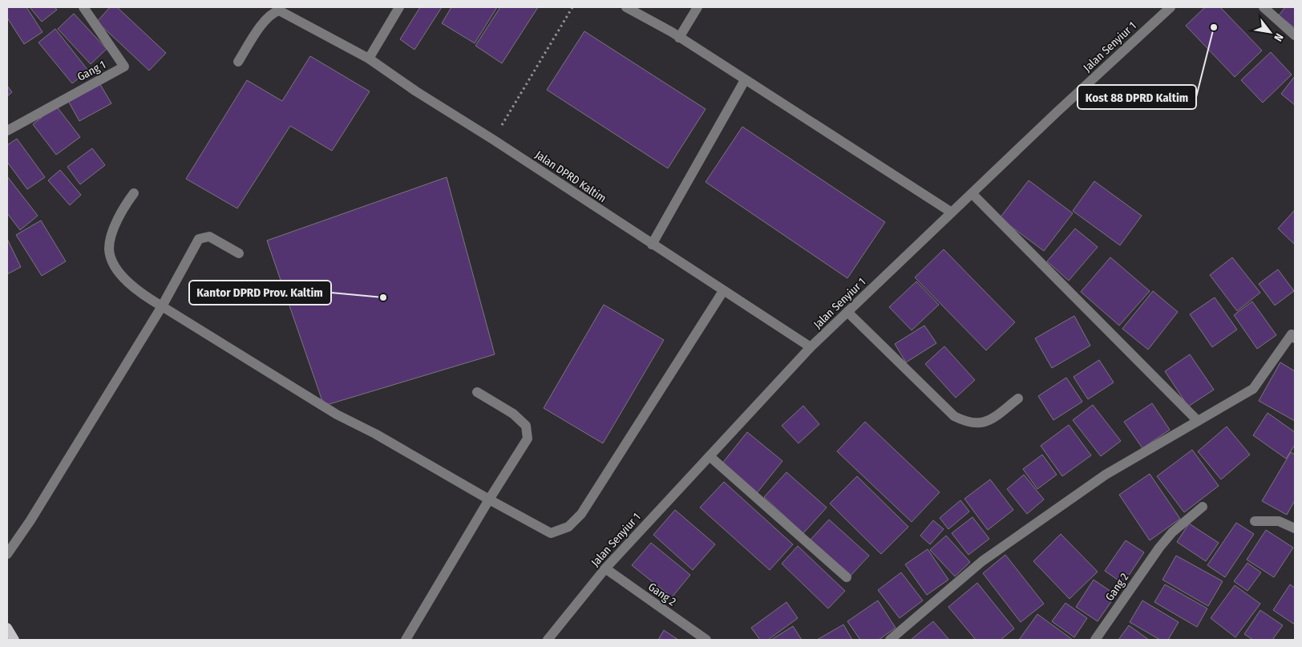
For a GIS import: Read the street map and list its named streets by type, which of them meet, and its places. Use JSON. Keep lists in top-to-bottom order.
{
  "streets": {
    "street": [
      "Jalan Senyiur 1",
      "Gang 1",
      "Jalan DPRD Kaltim",
      "Gang 2"
    ]
  },
  "crossings": [
    ["Jalan Senyiur 1", "Jalan DPRD Kaltim"],
    ["Jalan Senyiur 1", "Gang 2"]
  ],
  "places": ["Kost 88 DPRD Kaltim", "Kantor DPRD Prov. Kaltim"],
  "north": "bottom right"
}
